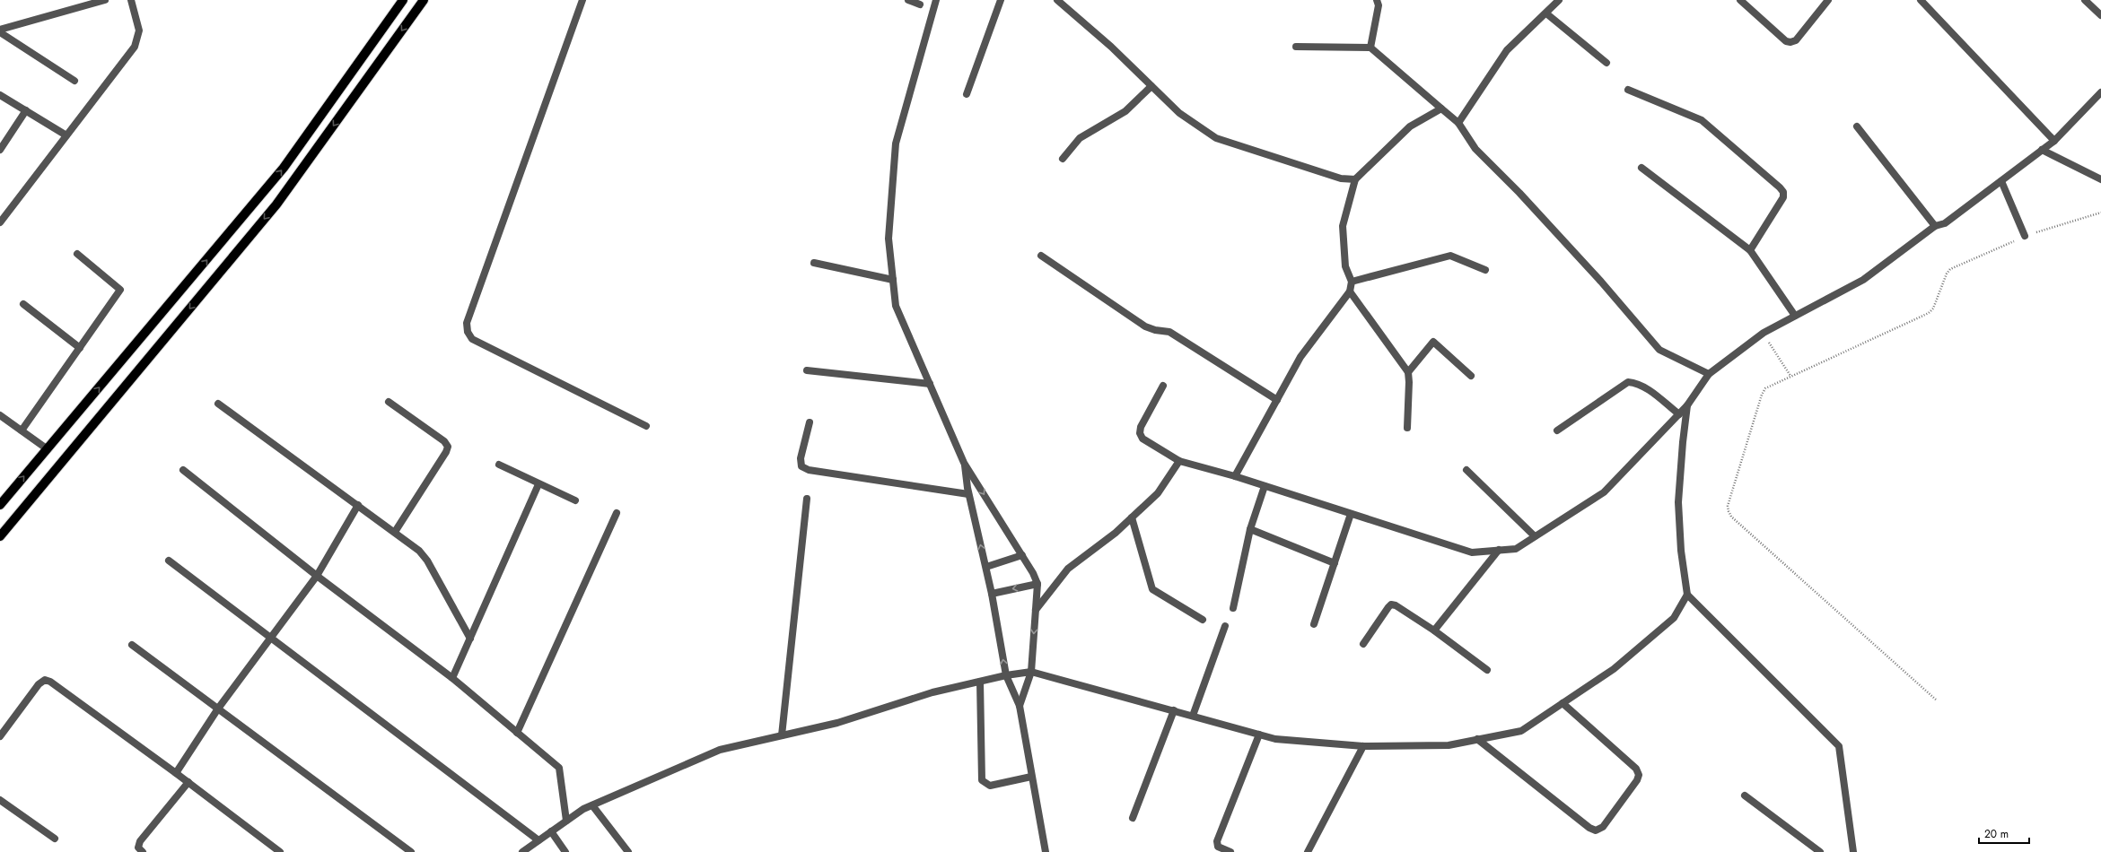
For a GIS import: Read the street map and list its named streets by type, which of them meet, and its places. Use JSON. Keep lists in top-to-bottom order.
{
  "scale_bar": "20 m"
}
